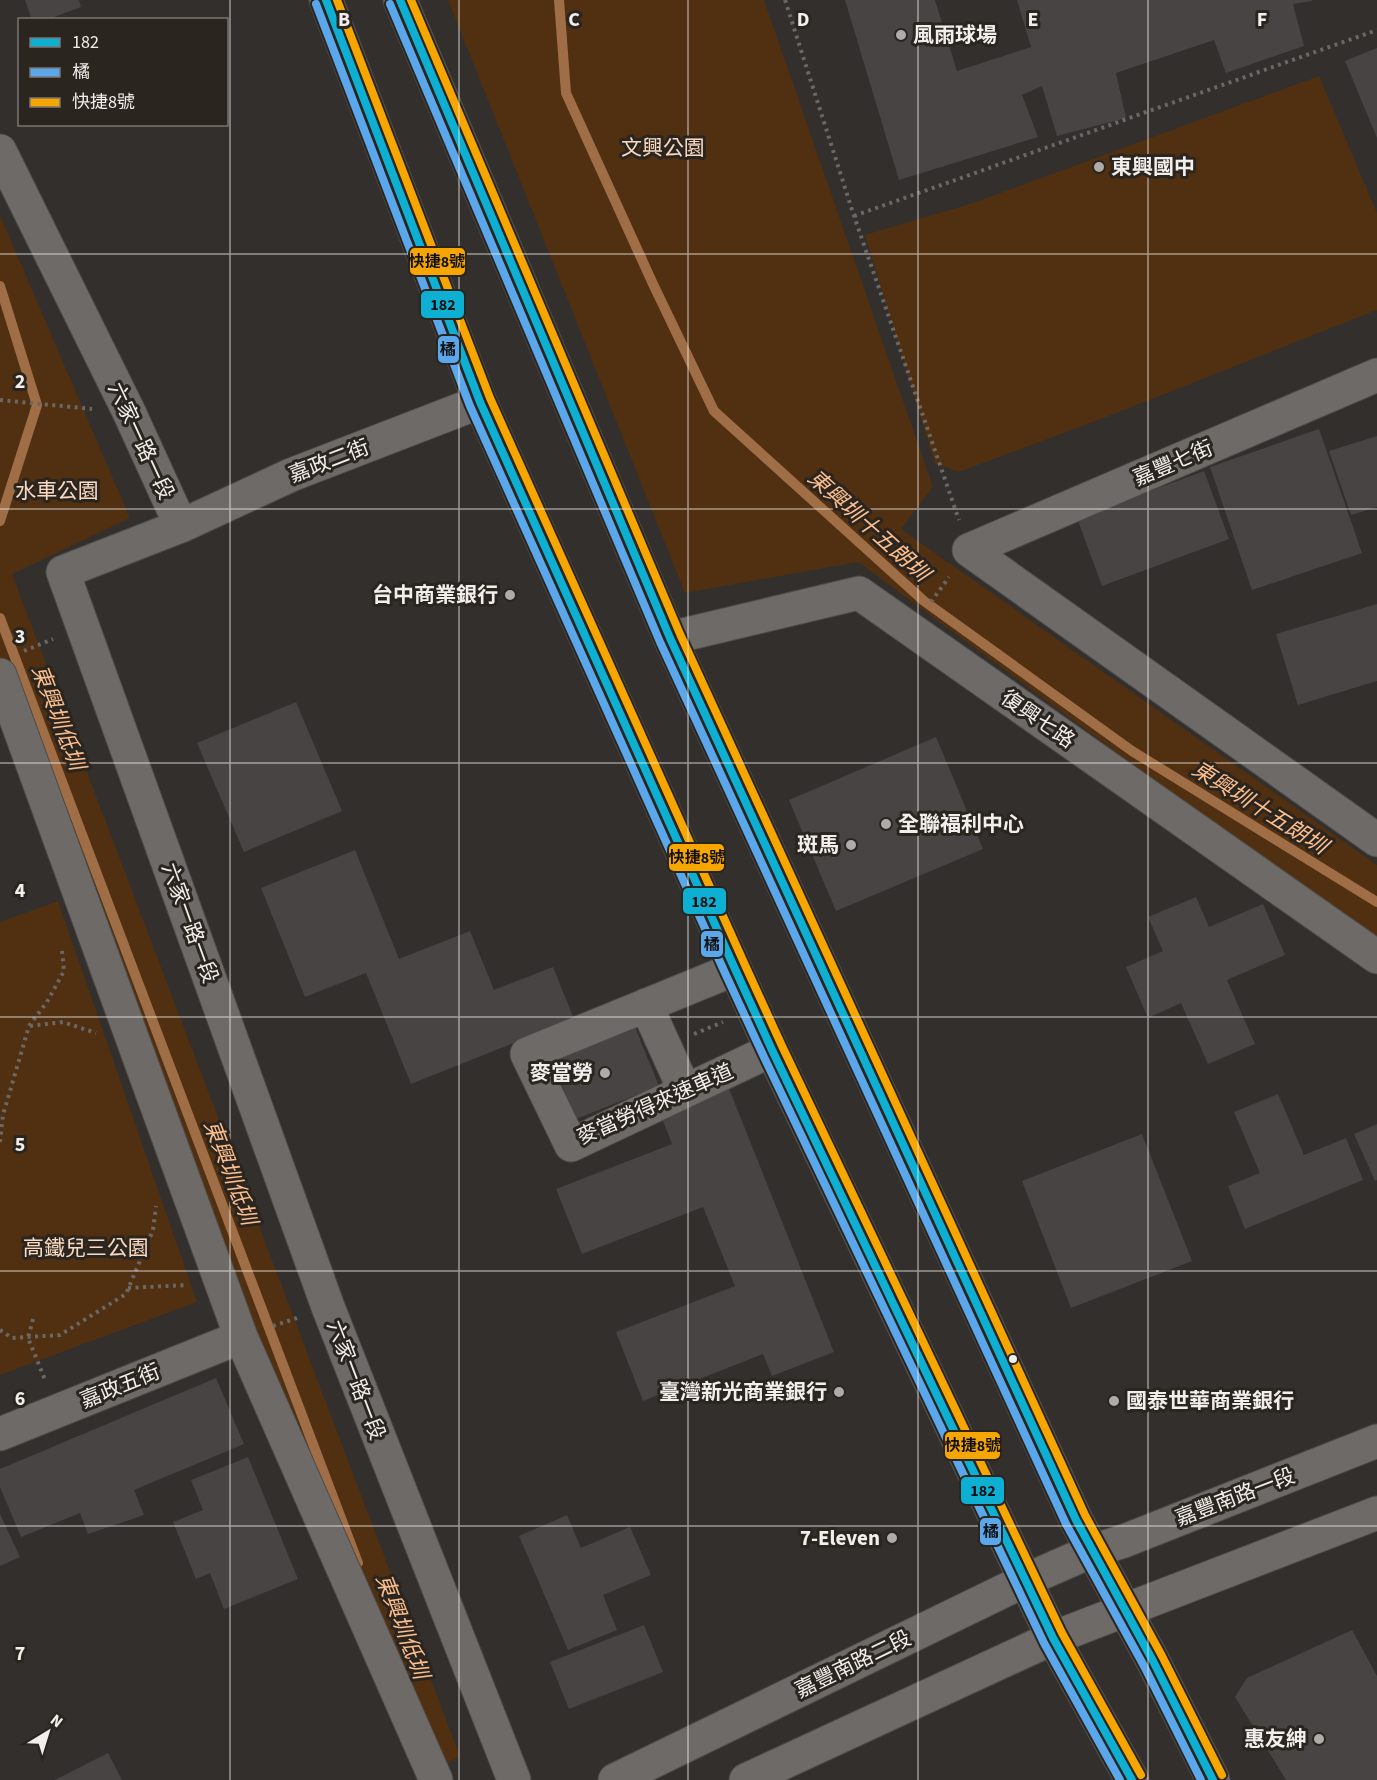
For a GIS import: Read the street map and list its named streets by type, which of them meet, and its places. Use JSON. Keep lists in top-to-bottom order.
{
  "streets": {
    "street": [
      "六家一路一段",
      "嘉政二街",
      "嘉豐七街",
      "復興七路",
      "麥當勞得來速車道",
      "嘉政五街",
      "嘉豐南路一段",
      "嘉豐南路二段"
    ]
  },
  "crossings": [
    ["六家一路一段", "嘉政二街"],
    ["嘉豐南路一段", "嘉豐南路二段"]
  ],
  "water": ["東興圳十五朗圳", "東興圳低圳"],
  "parks": ["文興公園", "水車公園", "高鐵兒三公園"],
  "places": [
    "風雨球場",
    "東興國中",
    "台中商業銀行",
    "全聯福利中心",
    "斑馬",
    "麥當勞",
    "臺灣新光商業銀行",
    "國泰世華商業銀行",
    "7-Eleven",
    "惠友紳"
  ],
  "lines": ["transit line 182", "transit line 快捷8號", "transit line 橘"],
  "legend": ["182", "橘", "快捷8號"],
  "north": "top right",
  "grid": {
    "columns": [
      "B",
      "C",
      "D",
      "E",
      "F"
    ],
    "rows": [
      "2",
      "3",
      "4",
      "5",
      "6",
      "7"
    ]
  }
}
